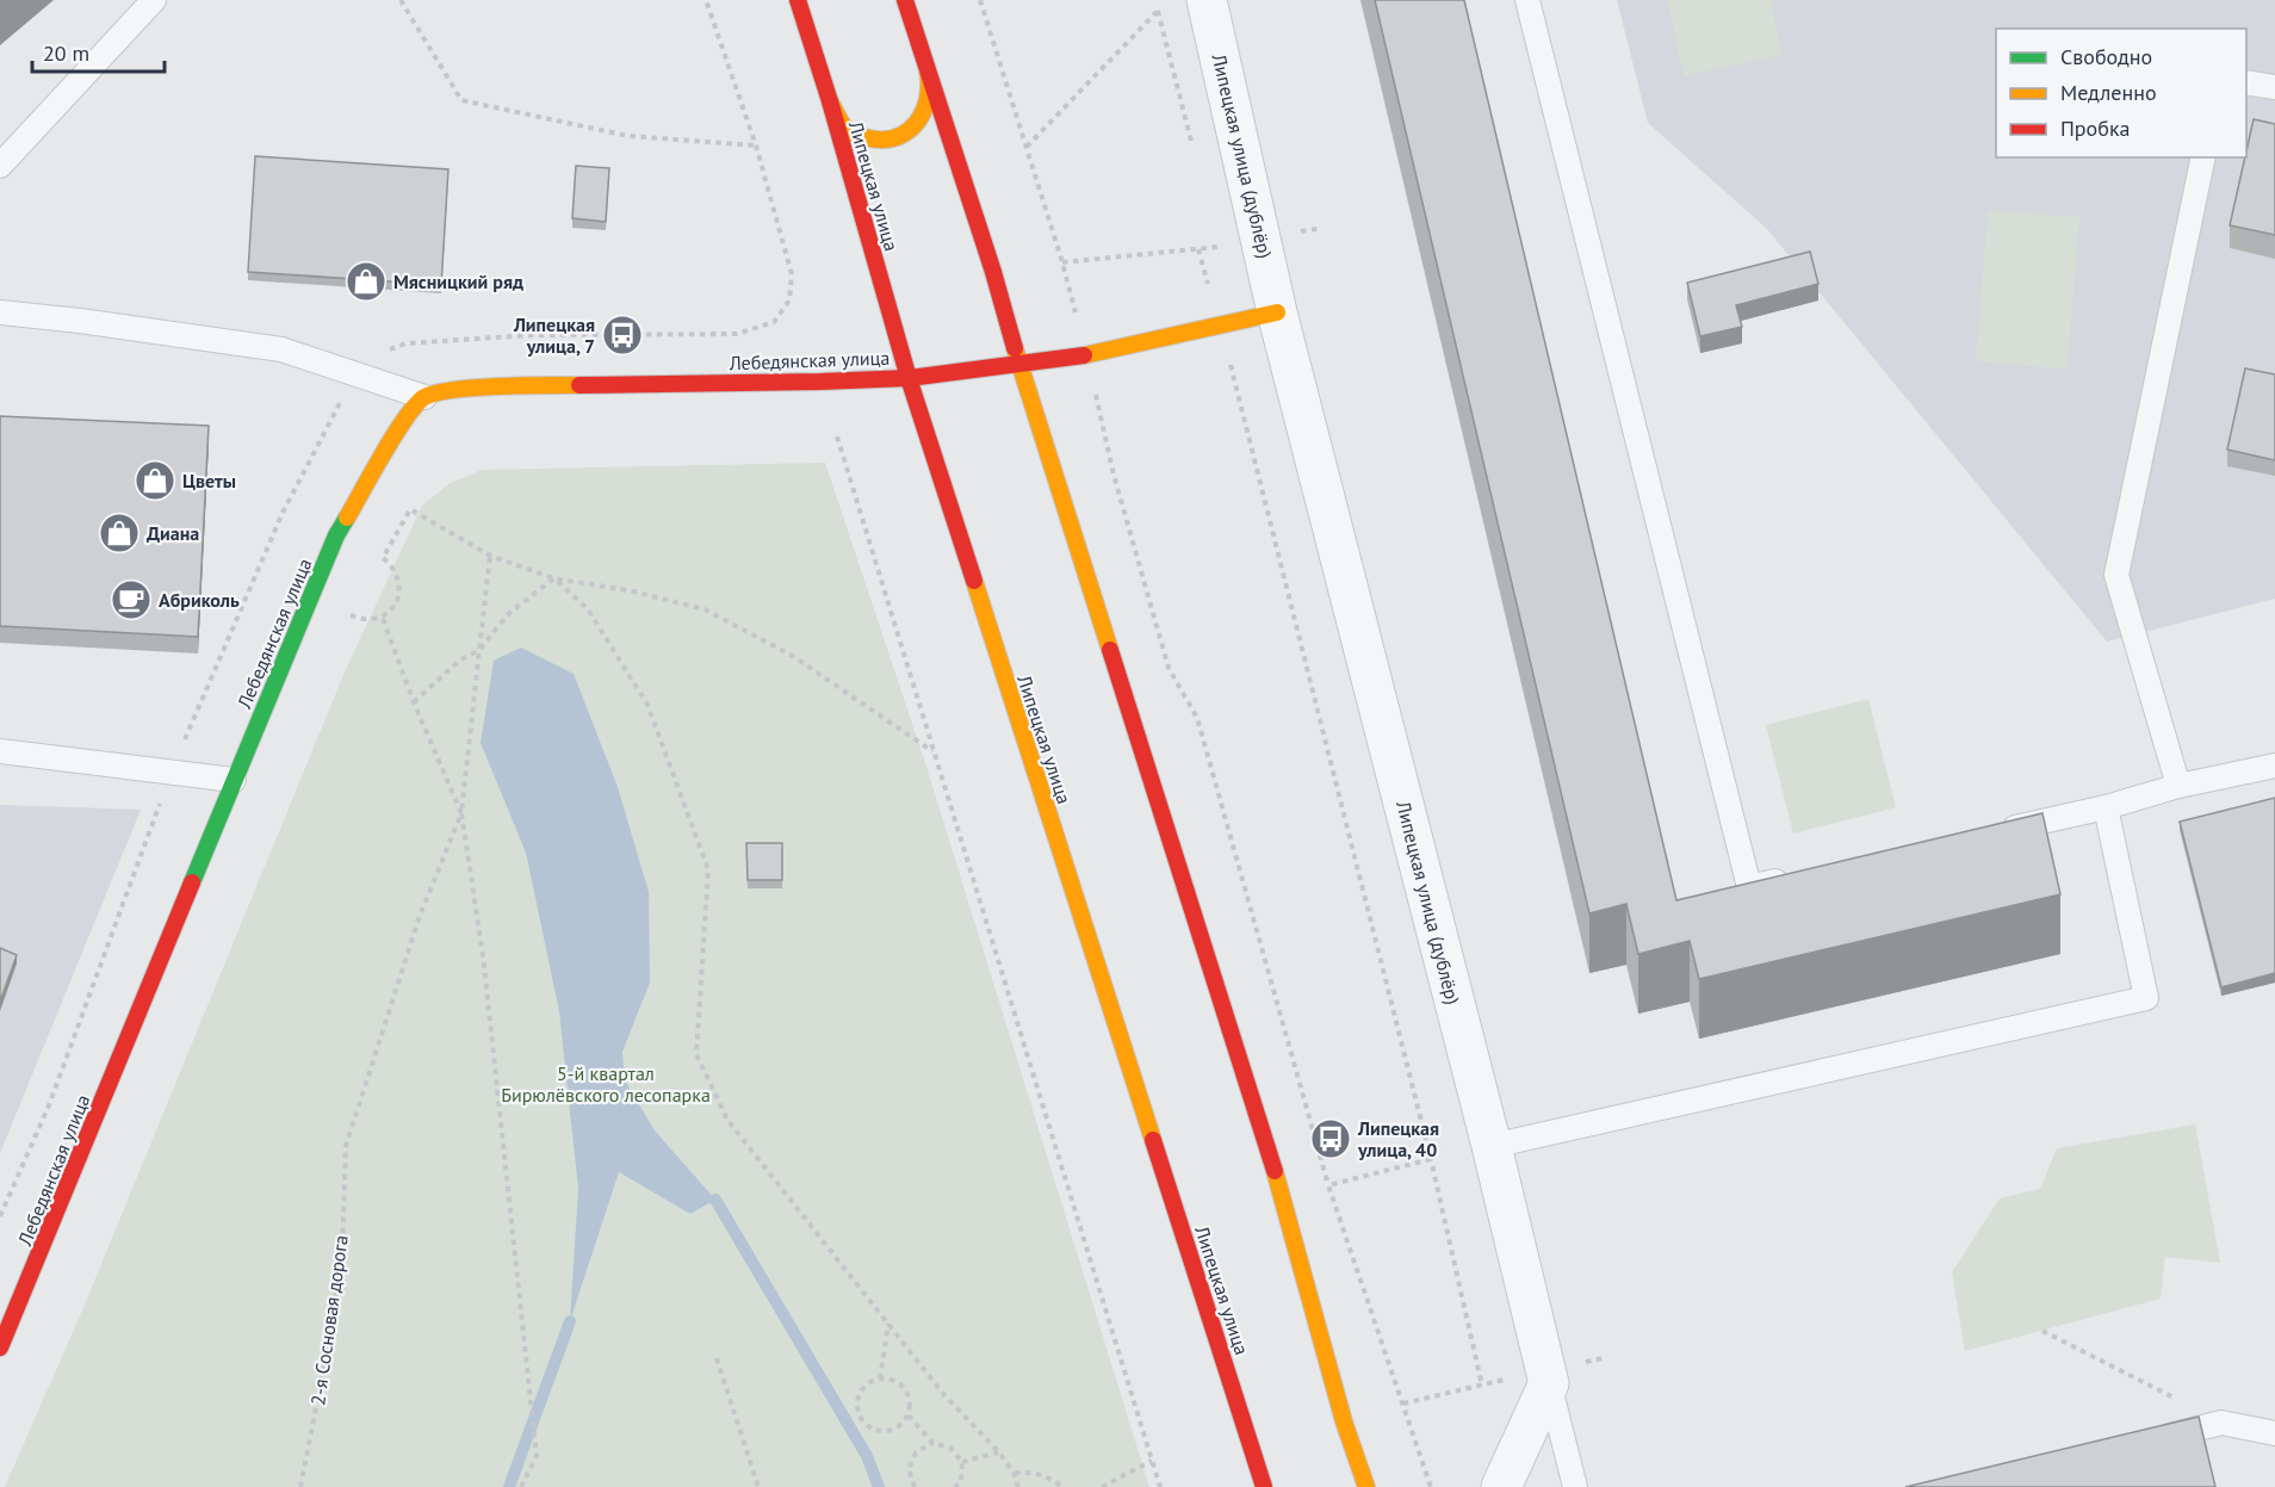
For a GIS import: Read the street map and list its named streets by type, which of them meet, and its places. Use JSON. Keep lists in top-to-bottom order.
{
  "streets": {
    "main road": ["Липецкая улица", "Лебедянская улица"],
    "street": ["Липецкая улица (дублёр)"],
    "path": ["2-я Сосновая дорога"]
  },
  "crossings": [
    ["Липецкая улица", "Лебедянская улица"]
  ],
  "parks": ["5-й квартал Бирюлёвского лесопарка"],
  "places": {
    "shop": ["Мясницкий ряд", "Цветы", "Диана"],
    "bus stop": ["Липецкая улица, 7", "Липецкая улица, 40"],
    "cafe": ["Абриколь"]
  },
  "legend": ["Свободно", "Медленно", "Пробка"],
  "scale_bar": "20 m"
}
